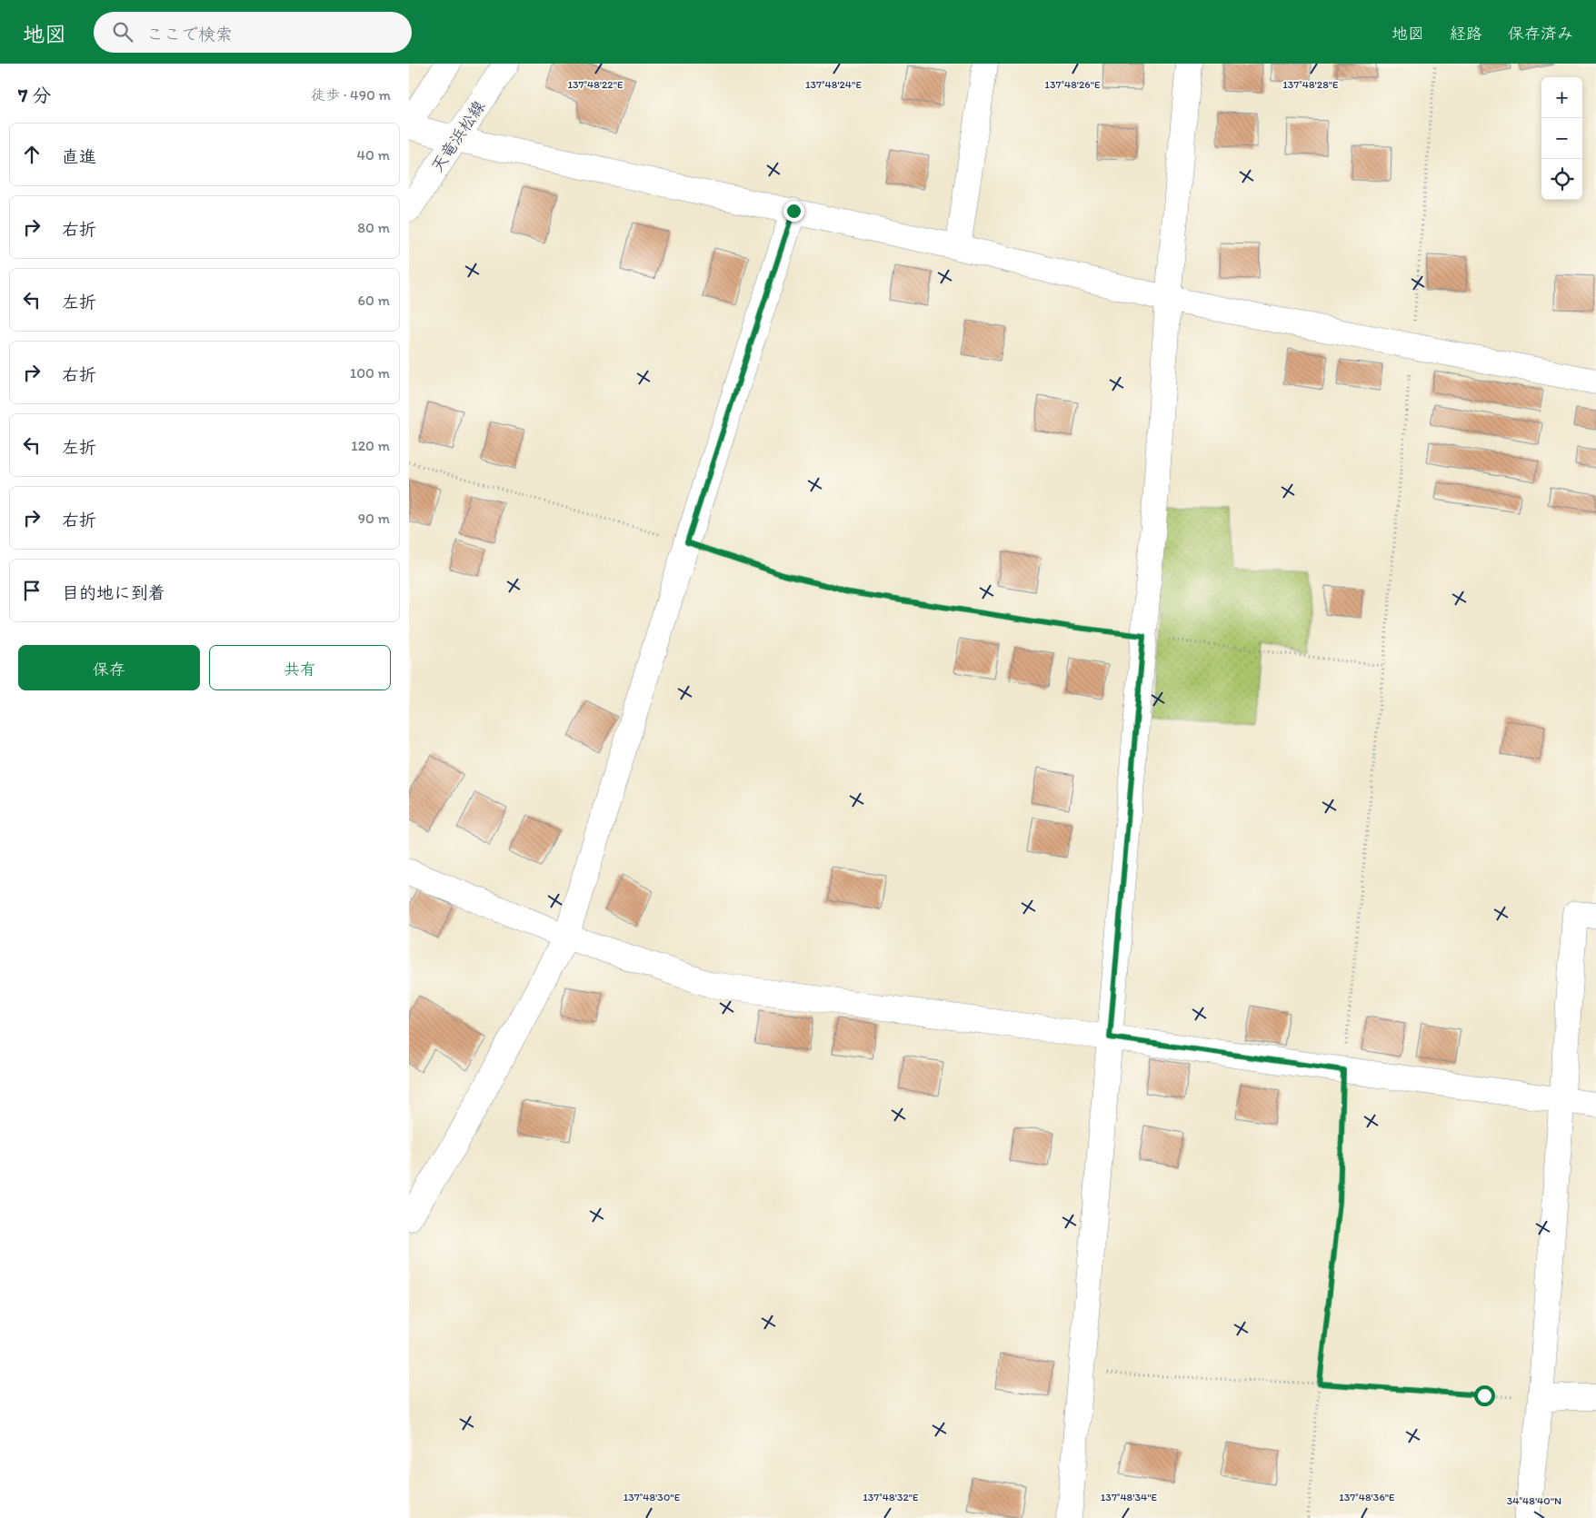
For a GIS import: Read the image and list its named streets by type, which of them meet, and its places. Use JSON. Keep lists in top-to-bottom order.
{
  "streets": {
    "street": ["天竜浜松線"]
  },
  "page": {
    "header": "地図",
    "search": "ここで検索",
    "nav": ["地図", "経路", "保存済み"],
    "heading": ["7 分", "徒歩 · 490 m"],
    "map_buttons": ["+", "−"],
    "list": [
      ["直進", "40 m"],
      ["右折", "80 m"],
      ["左折", "60 m"],
      ["右折", "100 m"],
      ["左折", "120 m"],
      ["右折", "90 m"],
      "目的地に到着"
    ],
    "buttons": ["保存", "共有"]
  },
  "coordinates": [
    "137°48'22\"E",
    "137°48'24\"E",
    "137°48'26\"E",
    "137°48'28\"E",
    "137°48'30\"E",
    "137°48'32\"E",
    "137°48'34\"E",
    "137°48'36\"E",
    "34°48'40\"N"
  ]
}
